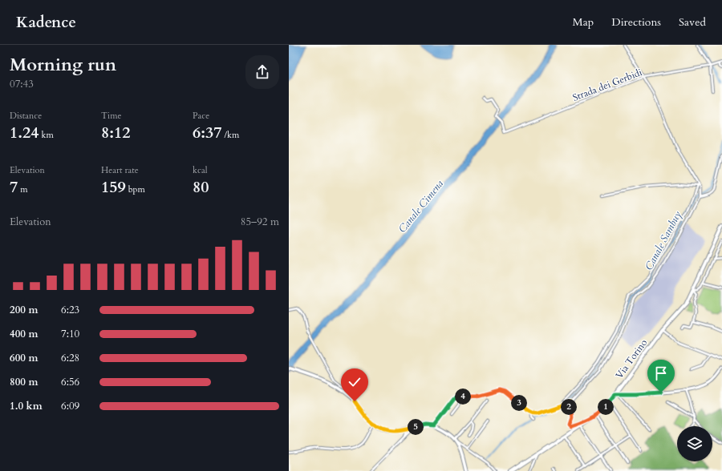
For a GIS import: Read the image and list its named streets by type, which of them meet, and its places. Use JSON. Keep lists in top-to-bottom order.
{
  "streets": {
    "main road": ["Via Torino"],
    "street": ["Strada dei Gerbidi"]
  },
  "water": ["Canale Cimena", "Canale Sambuy"],
  "page": {
    "header": "Kadence",
    "nav": ["Map", "Directions", "Saved"],
    "heading": ["Morning run", "07:43"],
    "stats": [
      ["Distance", "1.24 km"],
      ["Time", "8:12"],
      ["Pace", "6:37 /km"],
      ["Elevation", "7 m"],
      ["Heart rate", "159 bpm"],
      ["kcal", "80"]
    ],
    "chart": ["Elevation", "85–92 m"],
    "list": [
      {
        "name": "200 m",
        "note": "6:23"
      },
      {
        "name": "400 m",
        "note": "7:10"
      },
      {
        "name": "600 m",
        "note": "6:28"
      },
      {
        "name": "800 m",
        "note": "6:56"
      },
      {
        "name": "1.0 km",
        "note": "6:09"
      }
    ],
    "pins": [
      "4",
      "3",
      "1",
      "2",
      "5"
    ]
  }
}
